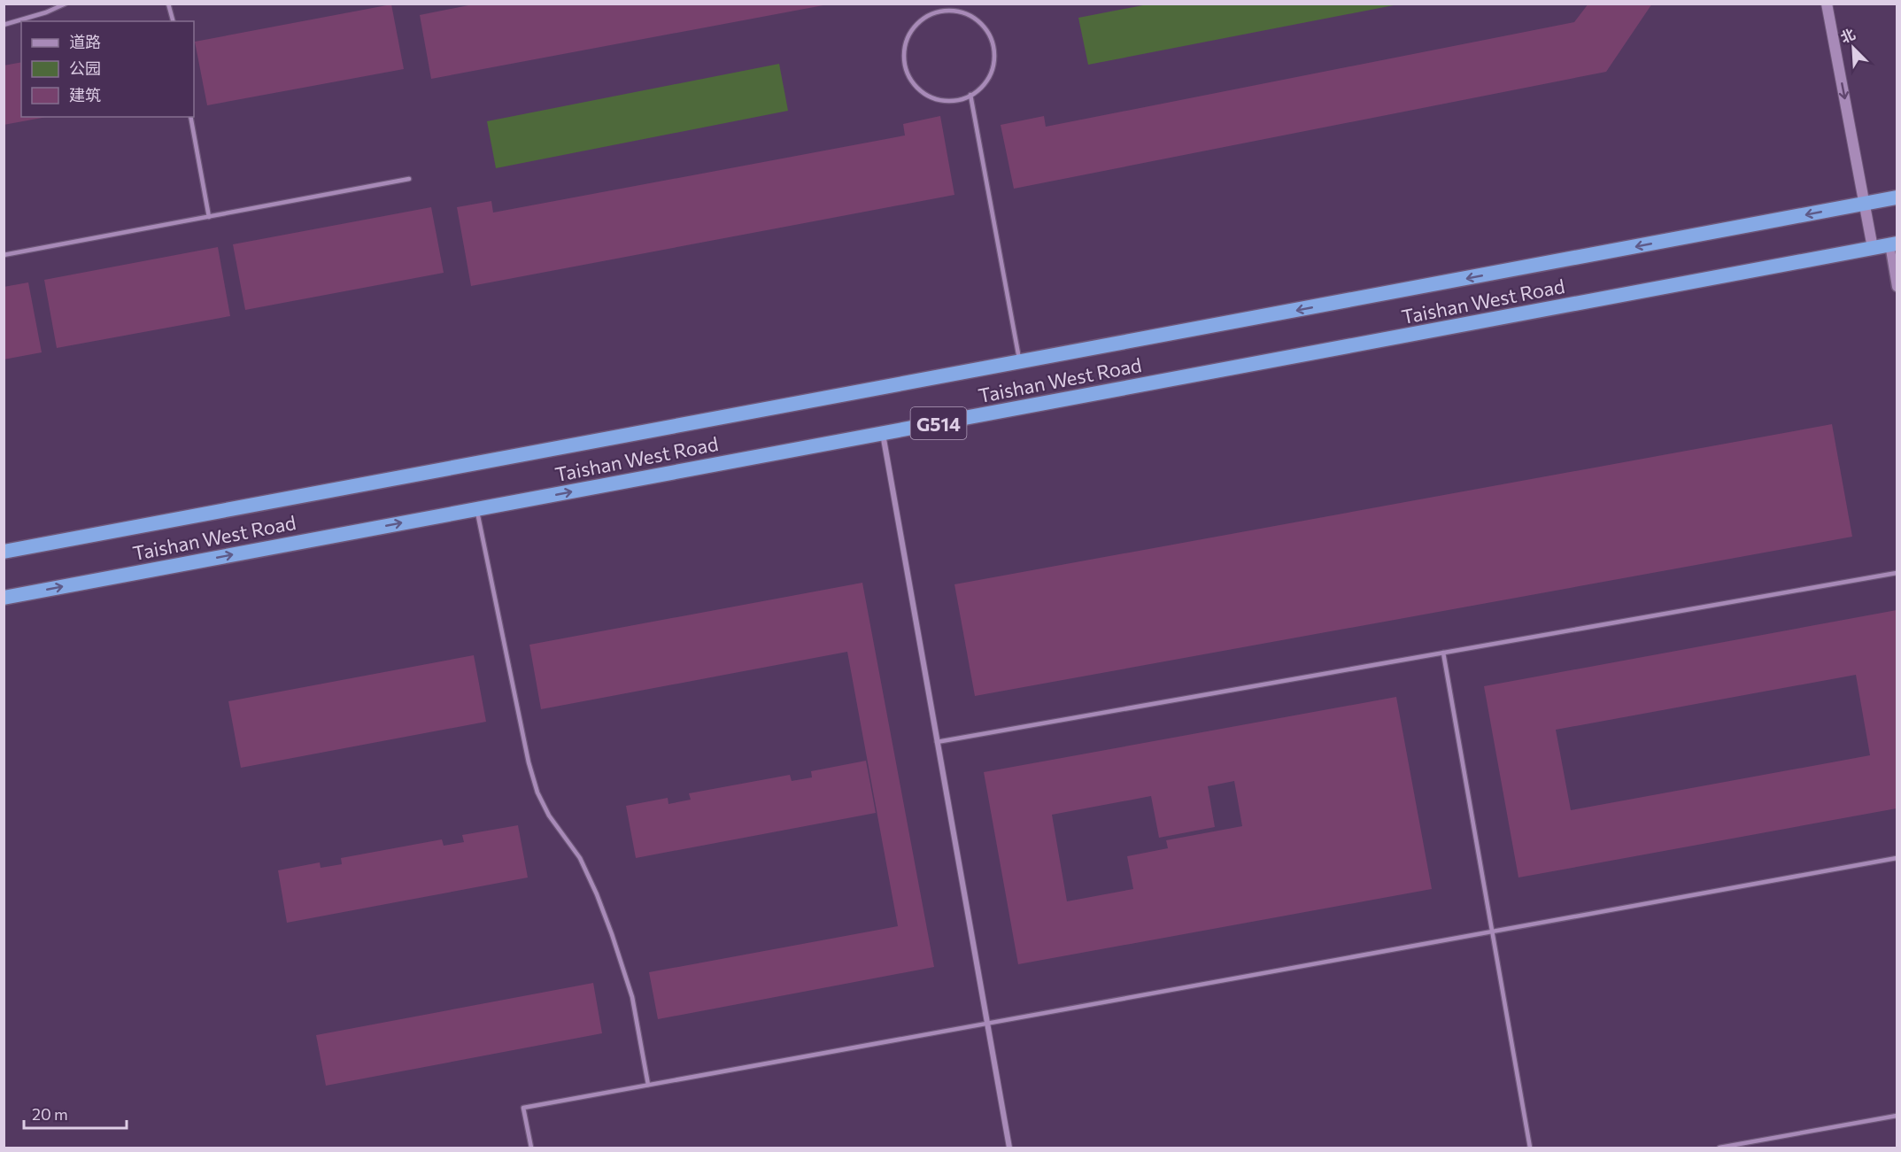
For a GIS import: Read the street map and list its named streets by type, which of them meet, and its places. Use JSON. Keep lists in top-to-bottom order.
{
  "streets": {
    "highway": ["Taishan West Road", "G514"]
  },
  "crossings": [
    ["Taishan West Road", "G514"]
  ],
  "legend": ["道路", "公园", "建筑"],
  "scale_bar": "20 m",
  "north": "top left"
}
